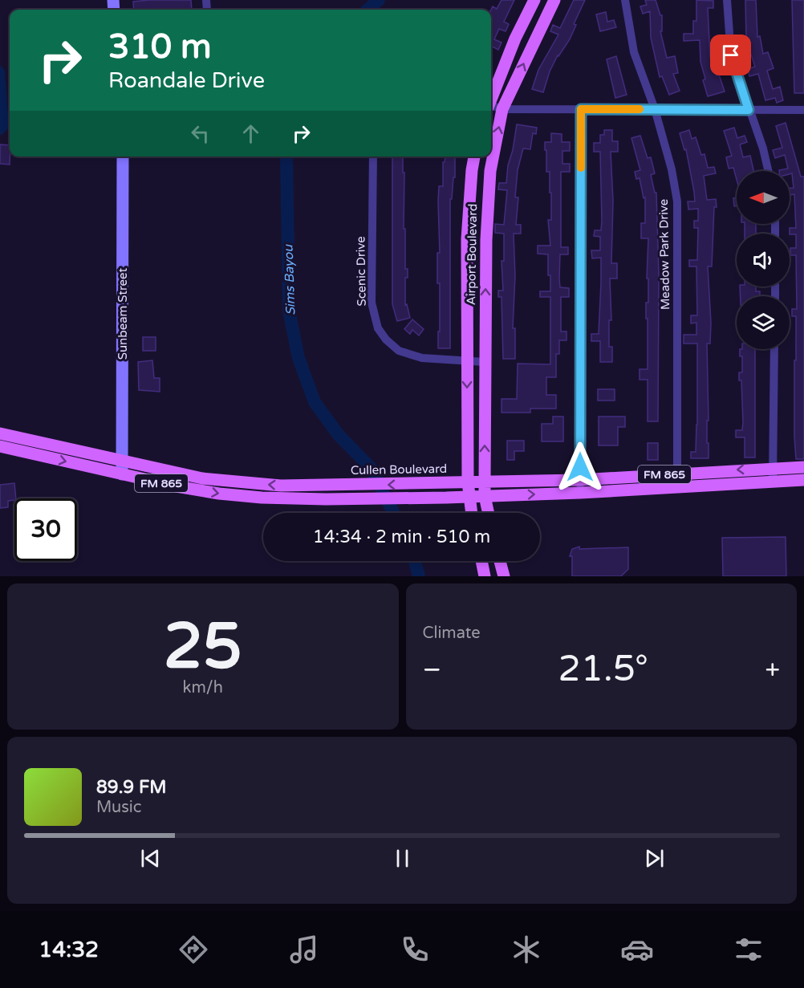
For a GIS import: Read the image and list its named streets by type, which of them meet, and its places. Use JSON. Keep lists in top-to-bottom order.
{
  "streets": {
    "main road": ["Airport Boulevard", "Cullen Boulevard", "FM 865"],
    "street": ["Meadow Park Drive", "Scenic Drive", "Sunbeam Street"]
  },
  "crossings": [
    ["Airport Boulevard", "Scenic Drive"],
    ["Airport Boulevard", "Cullen Boulevard"],
    ["Meadow Park Drive", "Cullen Boulevard"],
    ["Sunbeam Street", "Cullen Boulevard"]
  ],
  "water": ["Sims Bayou"],
  "north": "left",
  "page": {
    "turn": ["310 m", "Roandale Drive"],
    "limit": "30",
    "trip": "14:34 · 2 min · 510 m",
    "tile": [
      ["25", "km/h"],
      "Climate"
    ],
    "heat": ["−", "21.5°", "+"],
    "song": ["89.9 FM", "Music"],
    "tabs": "14:32"
  }
}
